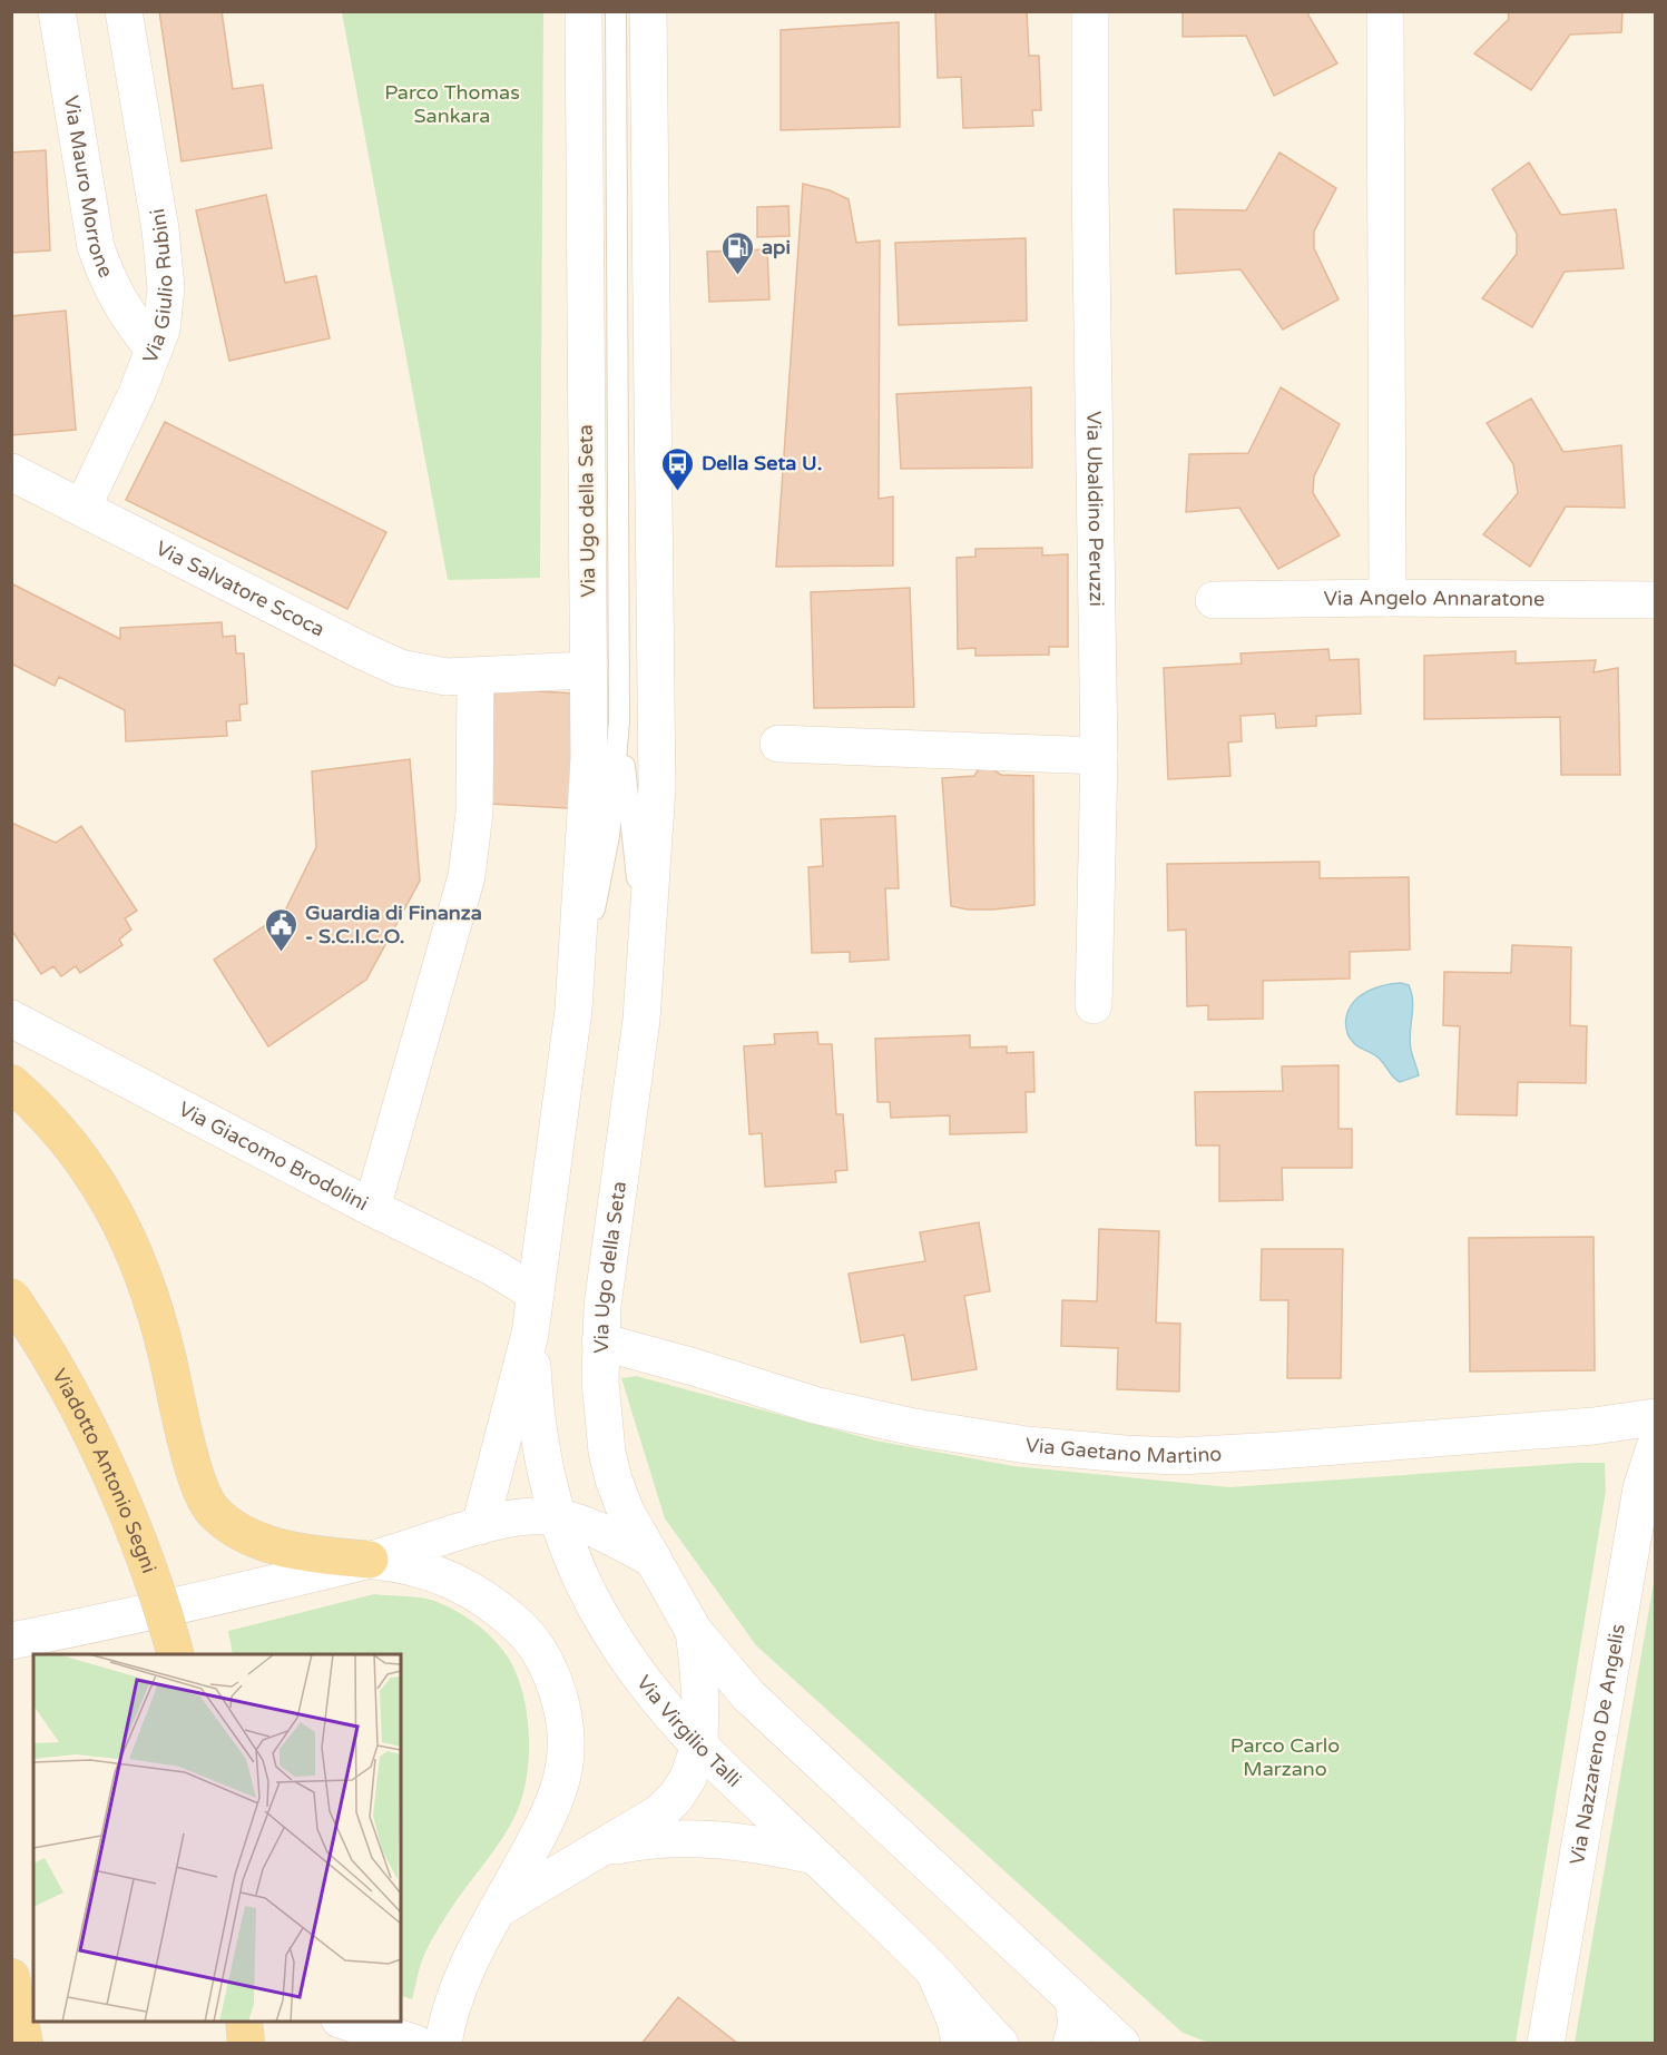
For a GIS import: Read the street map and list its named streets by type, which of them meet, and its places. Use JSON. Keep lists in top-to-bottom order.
{
  "streets": {
    "main road": ["Viadotto Antonio Segni"],
    "street": [
      "Via Mauro Morrone",
      "Via Giulio Rubini",
      "Via Ubaldino Peruzzi",
      "Via Ugo della Seta",
      "Via Salvatore Scoca",
      "Via Angelo Annaratone",
      "Via Giacomo Brodolini",
      "Via Gaetano Martino",
      "Via Virgilio Talli",
      "Via Nazzareno De Angelis"
    ]
  },
  "crossings": [
    ["Via Mauro Morrone", "Via Giulio Rubini"],
    ["Via Giulio Rubini", "Via Salvatore Scoca"],
    ["Via Ugo della Seta", "Via Salvatore Scoca"],
    ["Via Ugo della Seta", "Via Giacomo Brodolini"],
    ["Via Ugo della Seta", "Via Gaetano Martino"],
    ["Via Ugo della Seta", "Via Virgilio Talli"]
  ],
  "parks": ["Parco Thomas Sankara", "Parco Carlo Marzano"],
  "places": {
    "fuel station": ["api"],
    "bus stop": ["Della Seta U."],
    "public building": ["Guardia di Finanza - S.C.I.C.O."]
  }
}
